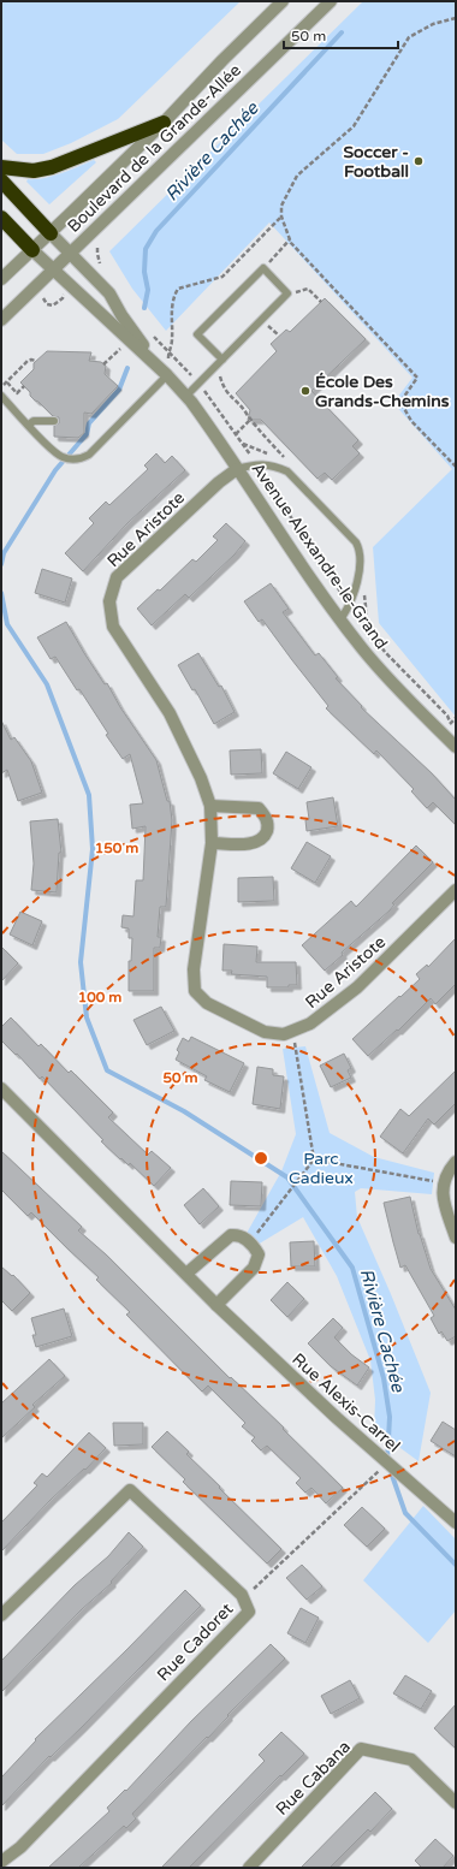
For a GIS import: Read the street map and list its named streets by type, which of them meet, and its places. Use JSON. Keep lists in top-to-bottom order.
{
  "streets": {
    "street": [
      "Boulevard de la Grande-Allée",
      "Rue Aristote",
      "Avenue Alexandre-le-Grand",
      "Rue Alexis-Carrel",
      "Rue Cadoret",
      "Rue Cabana"
    ]
  },
  "crossings": [
    ["Boulevard de la Grande-Allée", "Avenue Alexandre-le-Grand"],
    ["Rue Aristote", "Avenue Alexandre-le-Grand"]
  ],
  "water": ["Rivière Cachée"],
  "parks": ["Parc Cadieux"],
  "places": ["Soccer - Football", "École Des Grands-Chemins"],
  "scale_bar": "50 m",
  "rings": ["150 m", "100 m", "50 m"]
}
